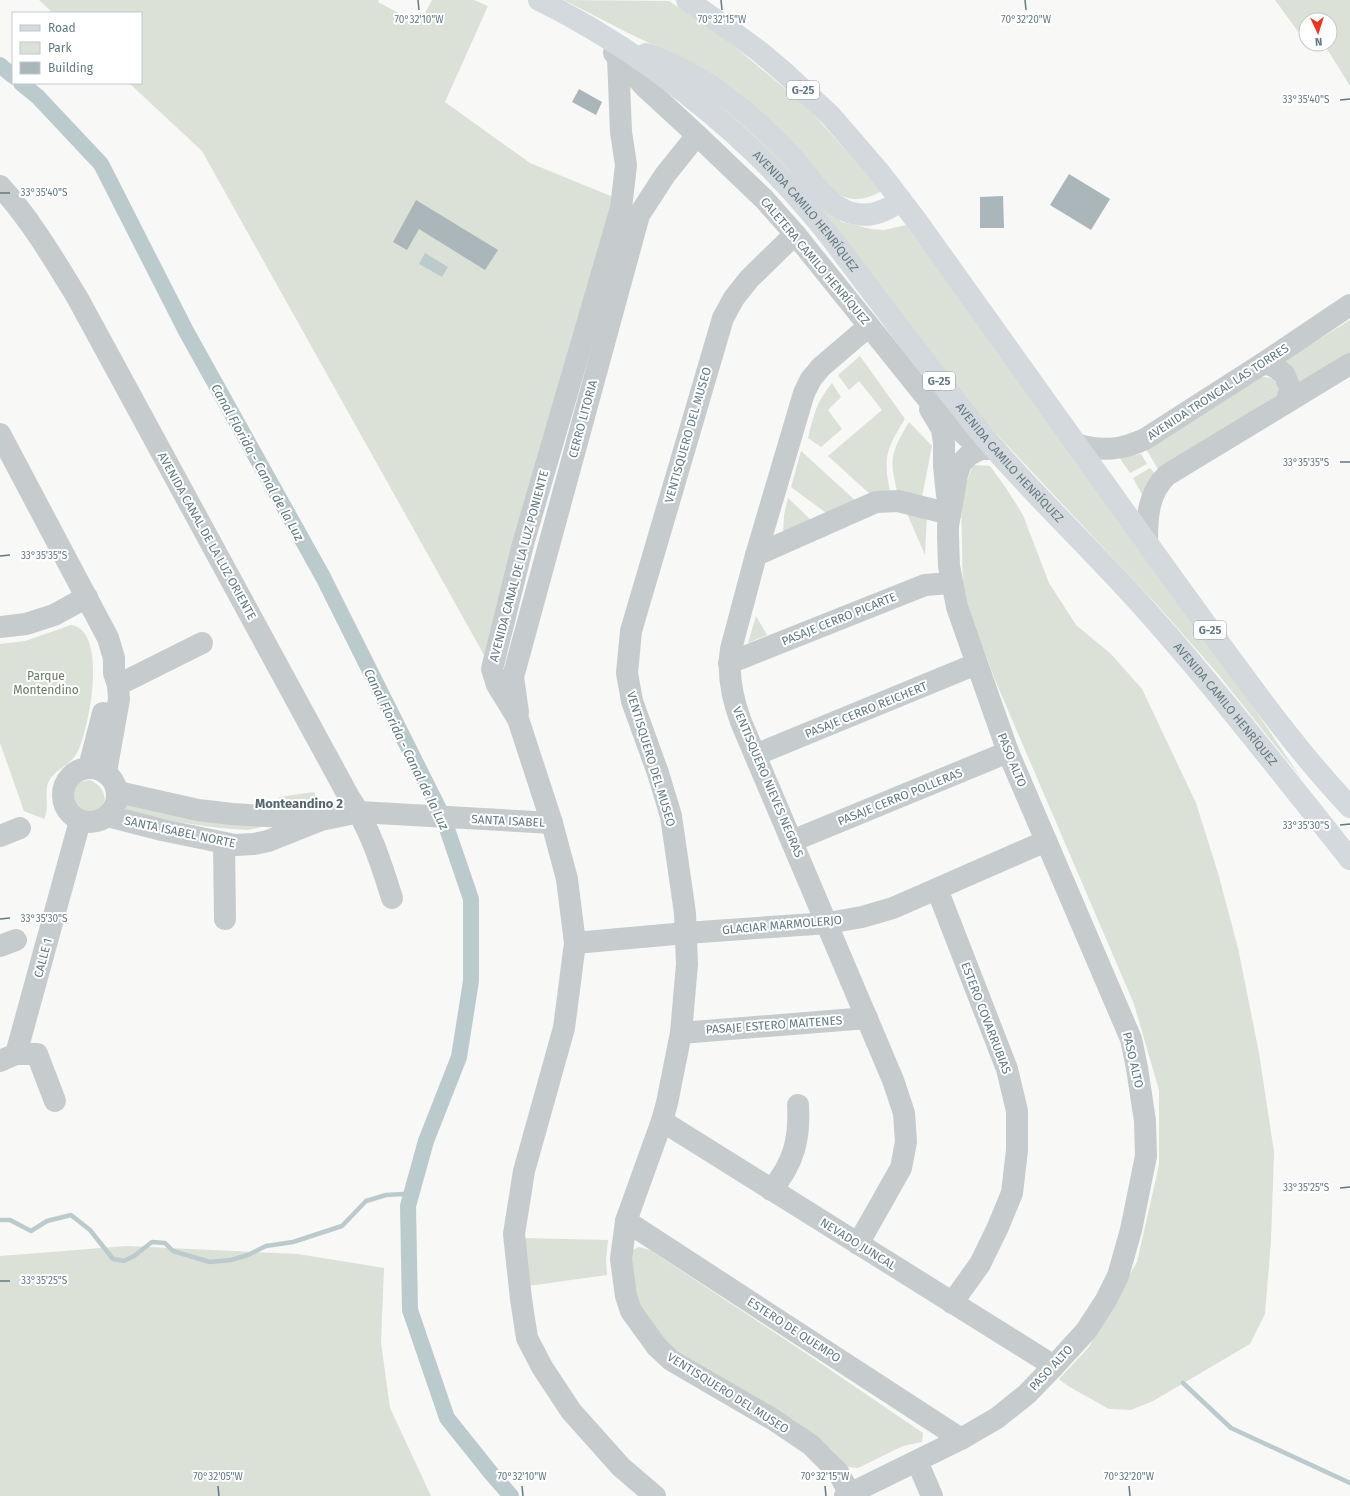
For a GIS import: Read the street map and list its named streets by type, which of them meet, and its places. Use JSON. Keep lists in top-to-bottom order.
{
  "streets": {
    "main road": ["G-25", "AVENIDA CAMILO HENRÍQUEZ"],
    "street": [
      "CALETERA CAMILO HENRÍQUEZ",
      "AVENIDA TRONCAL LAS TORRES",
      "CERRO LITORIA",
      "VENTISQUERO DEL MUSEO",
      "AVENIDA CANAL DE LA LUZ ORIENTE",
      "AVENIDA CANAL DE LA LUZ PONIENTE",
      "PASAJE CERRO PICARTE",
      "PASAJE CERRO REICHERT",
      "PASO ALTO",
      "VENTISQUERO NIEVES NEGRAS",
      "PASAJE CERRO POLLERAS",
      "SANTA ISABEL",
      "SANTA ISABEL NORTE",
      "GLACIAR MARMOLERJO",
      "CALLE 1",
      "ESTERO COVARRUBIAS",
      "PASAJE ESTERO MAITENES",
      "NEVADO JUNCAL",
      "ESTERO DE QUEMPO"
    ]
  },
  "crossings": [
    ["G-25", "AVENIDA TRONCAL LAS TORRES"],
    ["AVENIDA CAMILO HENRÍQUEZ", "CALETERA CAMILO HENRÍQUEZ"],
    ["AVENIDA CAMILO HENRÍQUEZ", "AVENIDA CANAL DE LA LUZ PONIENTE"],
    ["AVENIDA CAMILO HENRÍQUEZ", "PASO ALTO"],
    ["CALETERA CAMILO HENRÍQUEZ", "CERRO LITORIA"],
    ["CALETERA CAMILO HENRÍQUEZ", "VENTISQUERO DEL MUSEO"],
    ["CALETERA CAMILO HENRÍQUEZ", "AVENIDA CANAL DE LA LUZ PONIENTE"],
    ["CALETERA CAMILO HENRÍQUEZ", "PASO ALTO"],
    ["CALETERA CAMILO HENRÍQUEZ", "VENTISQUERO NIEVES NEGRAS"],
    ["CERRO LITORIA", "AVENIDA CANAL DE LA LUZ PONIENTE"],
    ["VENTISQUERO DEL MUSEO", "PASO ALTO"],
    ["VENTISQUERO DEL MUSEO", "GLACIAR MARMOLERJO"],
    ["VENTISQUERO DEL MUSEO", "PASAJE ESTERO MAITENES"],
    ["VENTISQUERO DEL MUSEO", "NEVADO JUNCAL"],
    ["VENTISQUERO DEL MUSEO", "ESTERO DE QUEMPO"],
    ["AVENIDA CANAL DE LA LUZ ORIENTE", "SANTA ISABEL"],
    ["AVENIDA CANAL DE LA LUZ PONIENTE", "SANTA ISABEL"],
    ["AVENIDA CANAL DE LA LUZ PONIENTE", "GLACIAR MARMOLERJO"],
    ["PASAJE CERRO PICARTE", "PASO ALTO"],
    ["PASAJE CERRO PICARTE", "VENTISQUERO NIEVES NEGRAS"],
    ["PASAJE CERRO REICHERT", "PASO ALTO"],
    ["PASAJE CERRO REICHERT", "VENTISQUERO NIEVES NEGRAS"],
    ["PASO ALTO", "PASAJE CERRO POLLERAS"],
    ["PASO ALTO", "GLACIAR MARMOLERJO"],
    ["PASO ALTO", "NEVADO JUNCAL"],
    ["PASO ALTO", "ESTERO DE QUEMPO"],
    ["VENTISQUERO NIEVES NEGRAS", "PASAJE CERRO POLLERAS"],
    ["VENTISQUERO NIEVES NEGRAS", "GLACIAR MARMOLERJO"],
    ["VENTISQUERO NIEVES NEGRAS", "PASAJE ESTERO MAITENES"],
    ["VENTISQUERO NIEVES NEGRAS", "NEVADO JUNCAL"],
    ["SANTA ISABEL", "SANTA ISABEL NORTE"],
    ["SANTA ISABEL NORTE", "CALLE 1"],
    ["GLACIAR MARMOLERJO", "ESTERO COVARRUBIAS"],
    ["ESTERO COVARRUBIAS", "NEVADO JUNCAL"]
  ],
  "districts": ["Monteandino 2"],
  "water": ["Canal Florida - Canal de la Luz"],
  "parks": ["Parque Montendino"],
  "legend": ["Road", "Park", "Building"],
  "north": "bottom",
  "coordinates": [
    "70°32'10\"W",
    "70°32'15\"W",
    "70°32'20\"W",
    "33°35'40\"S",
    "33°35'35\"S",
    "33°35'30\"S",
    "33°35'25\"S",
    "70°32'05\"W"
  ]
}
